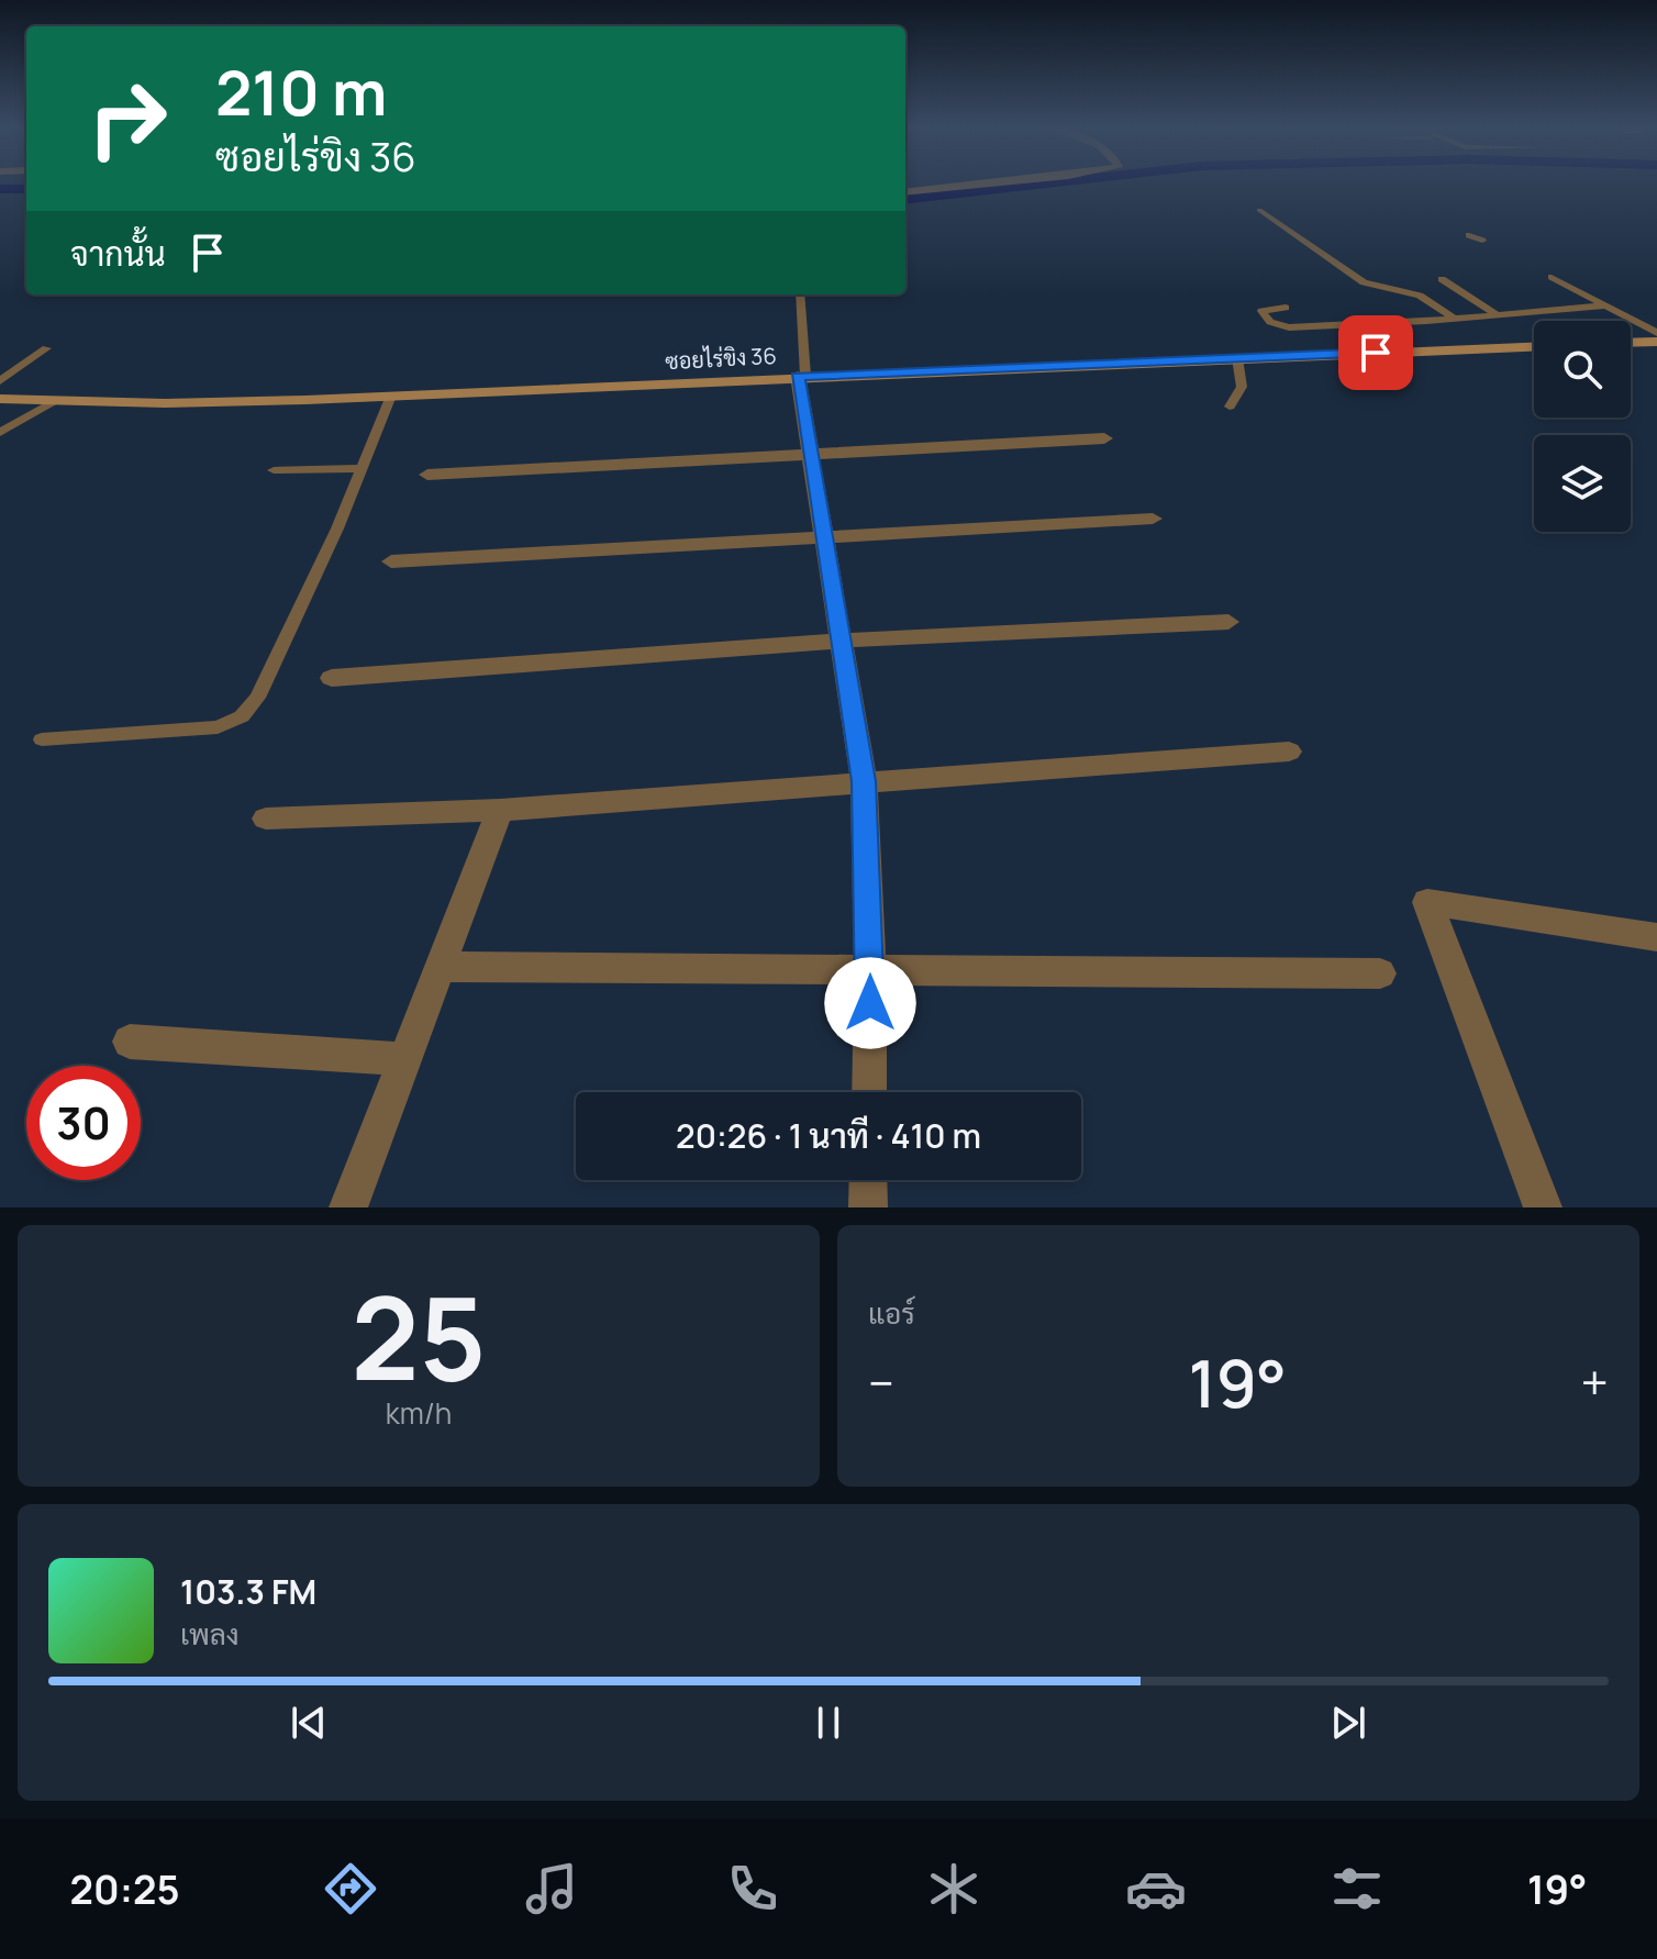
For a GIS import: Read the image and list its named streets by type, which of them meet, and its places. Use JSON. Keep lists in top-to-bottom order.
{
  "streets": {
    "street": ["ซอยไร่ขิง 36"]
  },
  "page": {
    "turn": ["210 m", "ซอยไร่ขิง 36"],
    "then": "จากนั้น",
    "limit": "30",
    "trip": "20:26 · 1 นาที · 410 m",
    "tile": [
      ["25", "km/h"],
      "แอร์"
    ],
    "heat": ["−", "19°", "+"],
    "song": ["103.3 FM", "เพลง"],
    "tabs": ["20:25", "19°"]
  }
}
